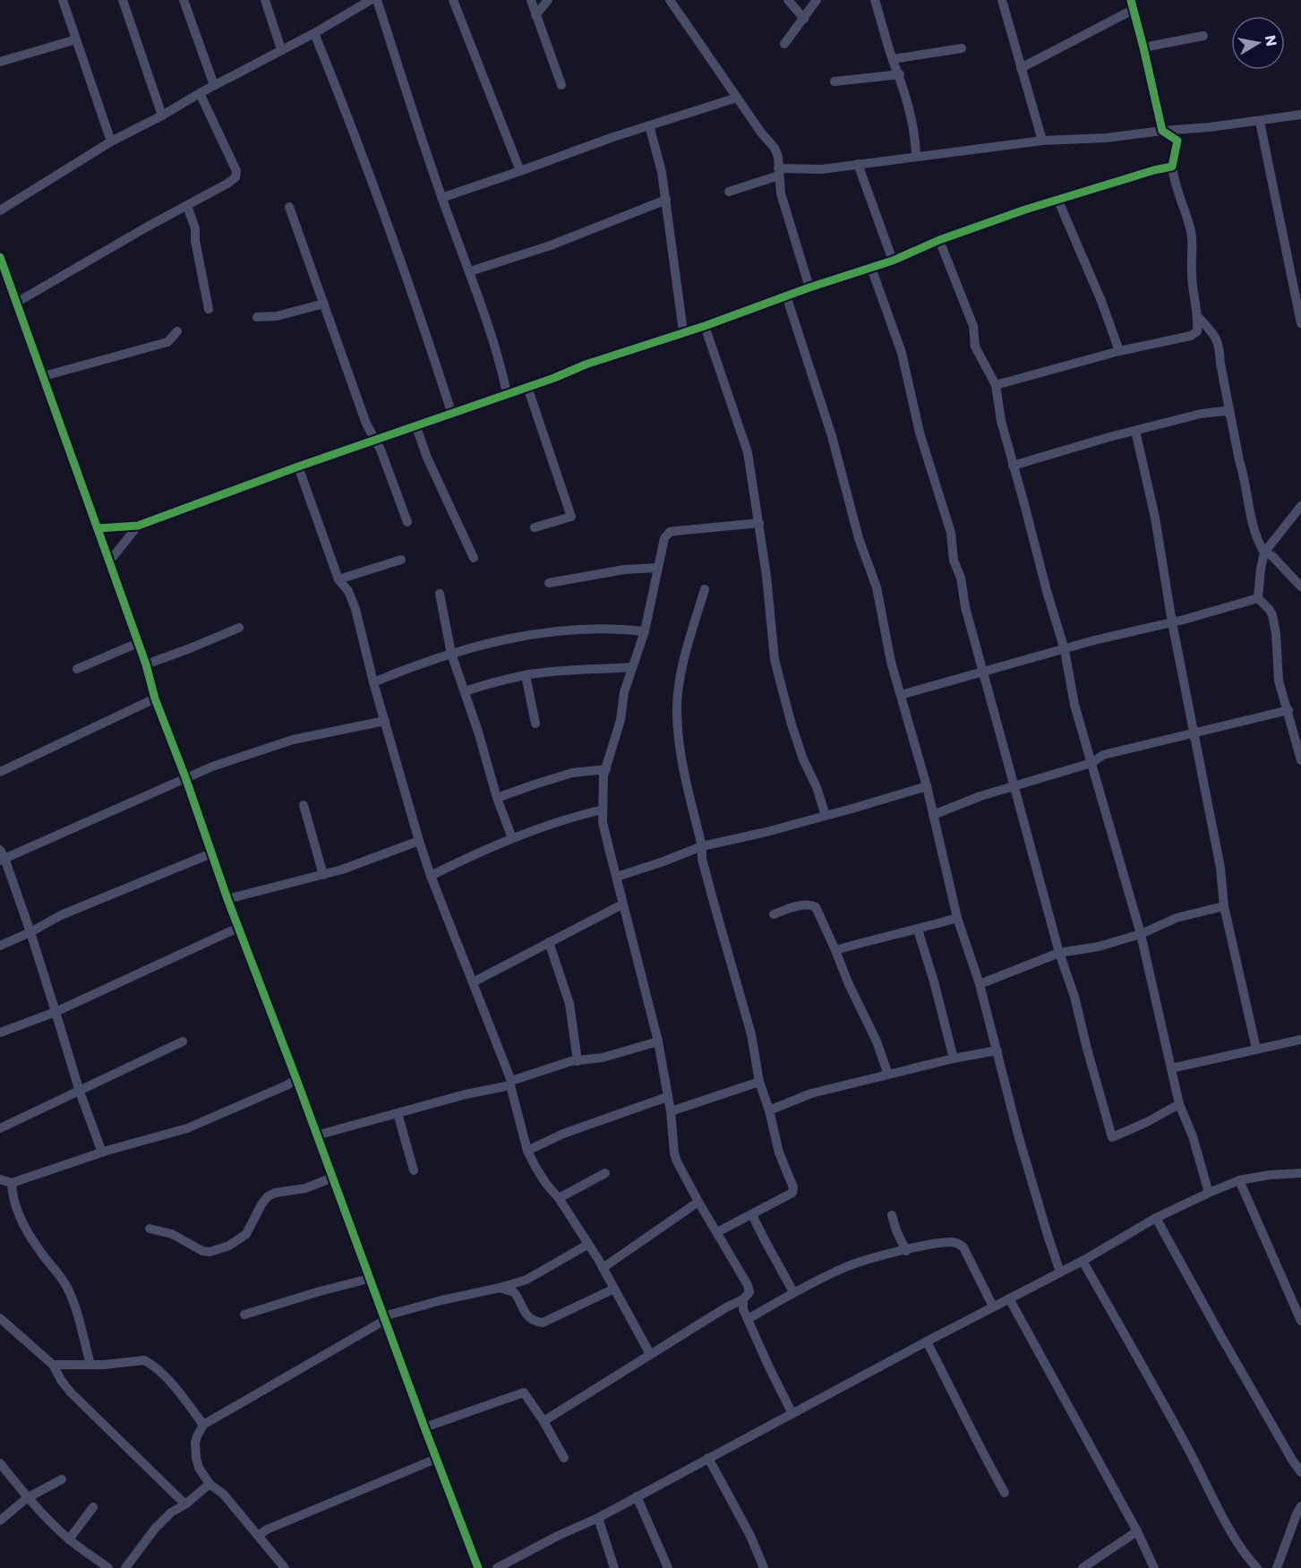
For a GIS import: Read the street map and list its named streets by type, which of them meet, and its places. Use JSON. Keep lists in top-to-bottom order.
{
  "north": "right"
}
